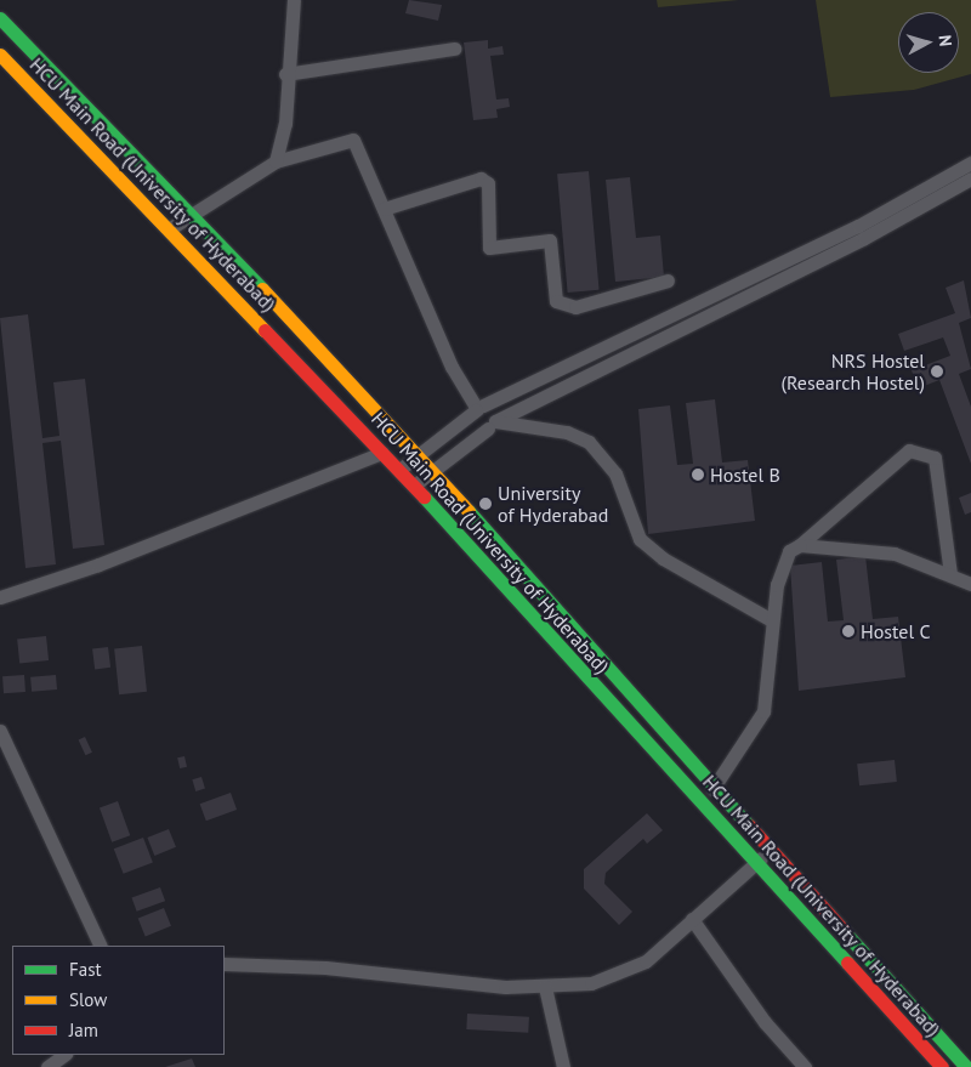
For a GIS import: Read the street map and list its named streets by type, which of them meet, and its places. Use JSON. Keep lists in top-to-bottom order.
{
  "streets": {
    "street": ["HCU Main Road (University of Hyderabad)"]
  },
  "places": [
    "NRS Hostel (Research Hostel)",
    "Hostel B",
    "University of Hyderabad",
    "Hostel C"
  ],
  "legend": ["Fast", "Slow", "Jam"],
  "north": "right"
}
